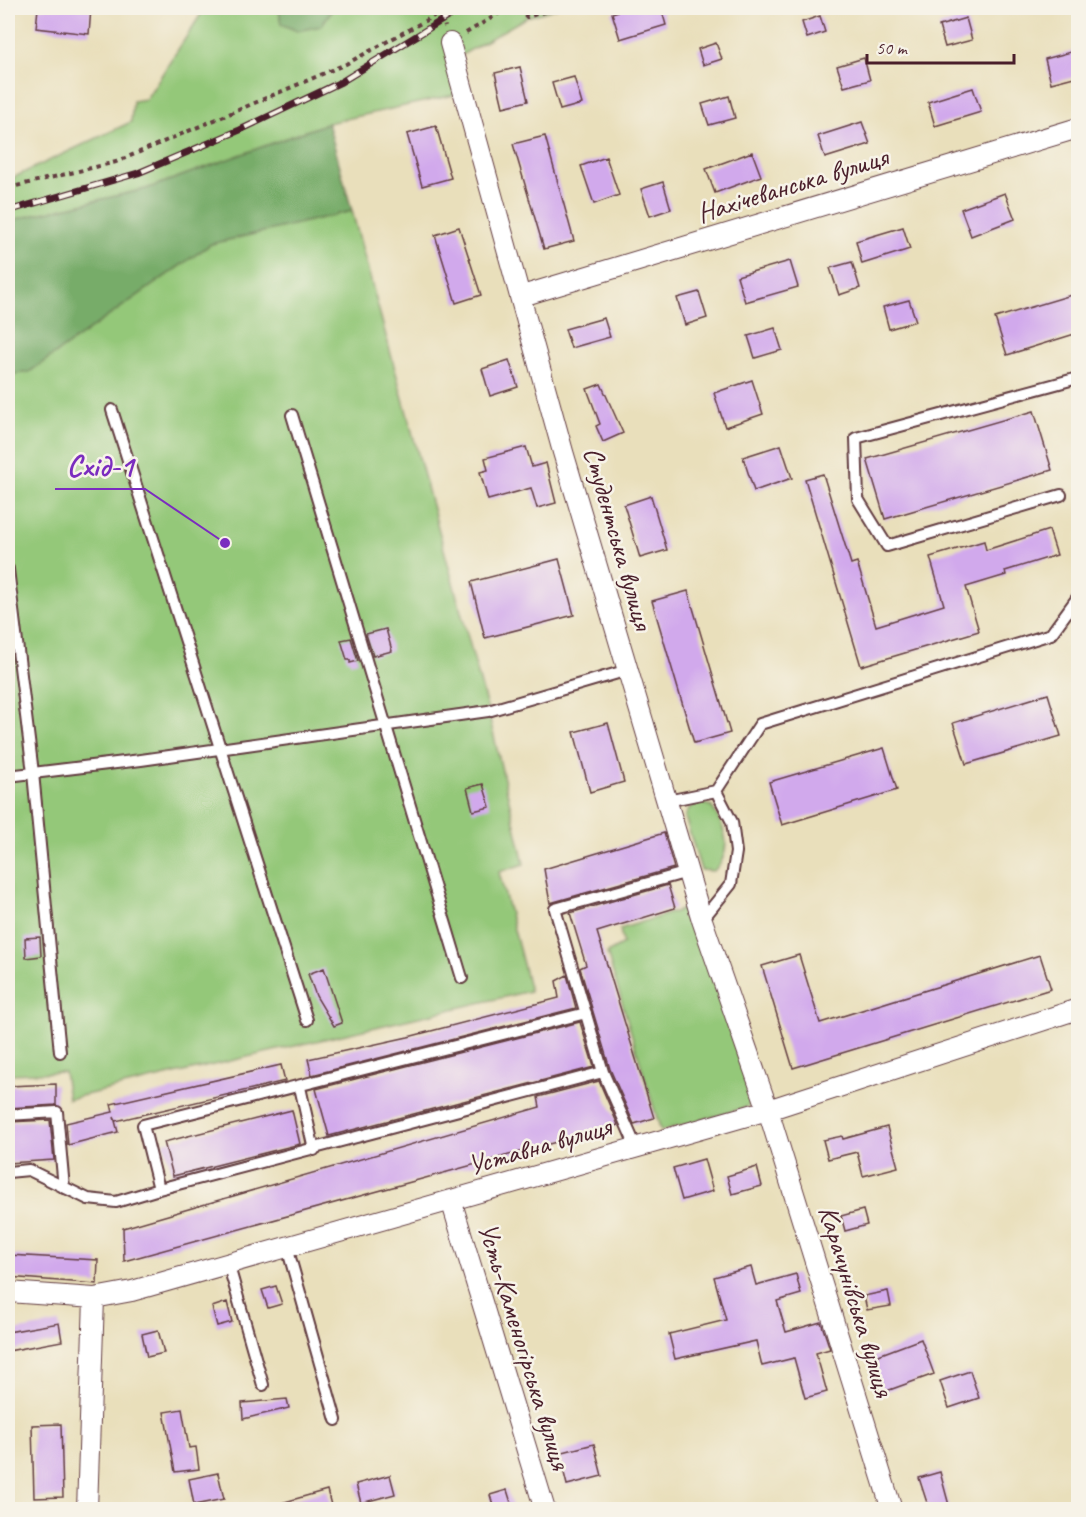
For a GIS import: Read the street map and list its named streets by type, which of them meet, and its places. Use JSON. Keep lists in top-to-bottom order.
{
  "streets": {
    "street": [
      "Нахічеванська вулиця",
      "Студентська вулиця",
      "Уставна вулиця",
      "Карачунівська вулиця",
      "Усть-Каменогірська вулиця"
    ]
  },
  "crossings": [
    ["Нахічеванська вулиця", "Студентська вулиця"],
    ["Студентська вулиця", "Уставна вулиця"],
    ["Студентська вулиця", "Карачунівська вулиця"],
    ["Уставна вулиця", "Карачунівська вулиця"],
    ["Уставна вулиця", "Усть-Каменогірська вулиця"]
  ],
  "places": ["Схід-1"],
  "scale_bar": "50 m"
}
